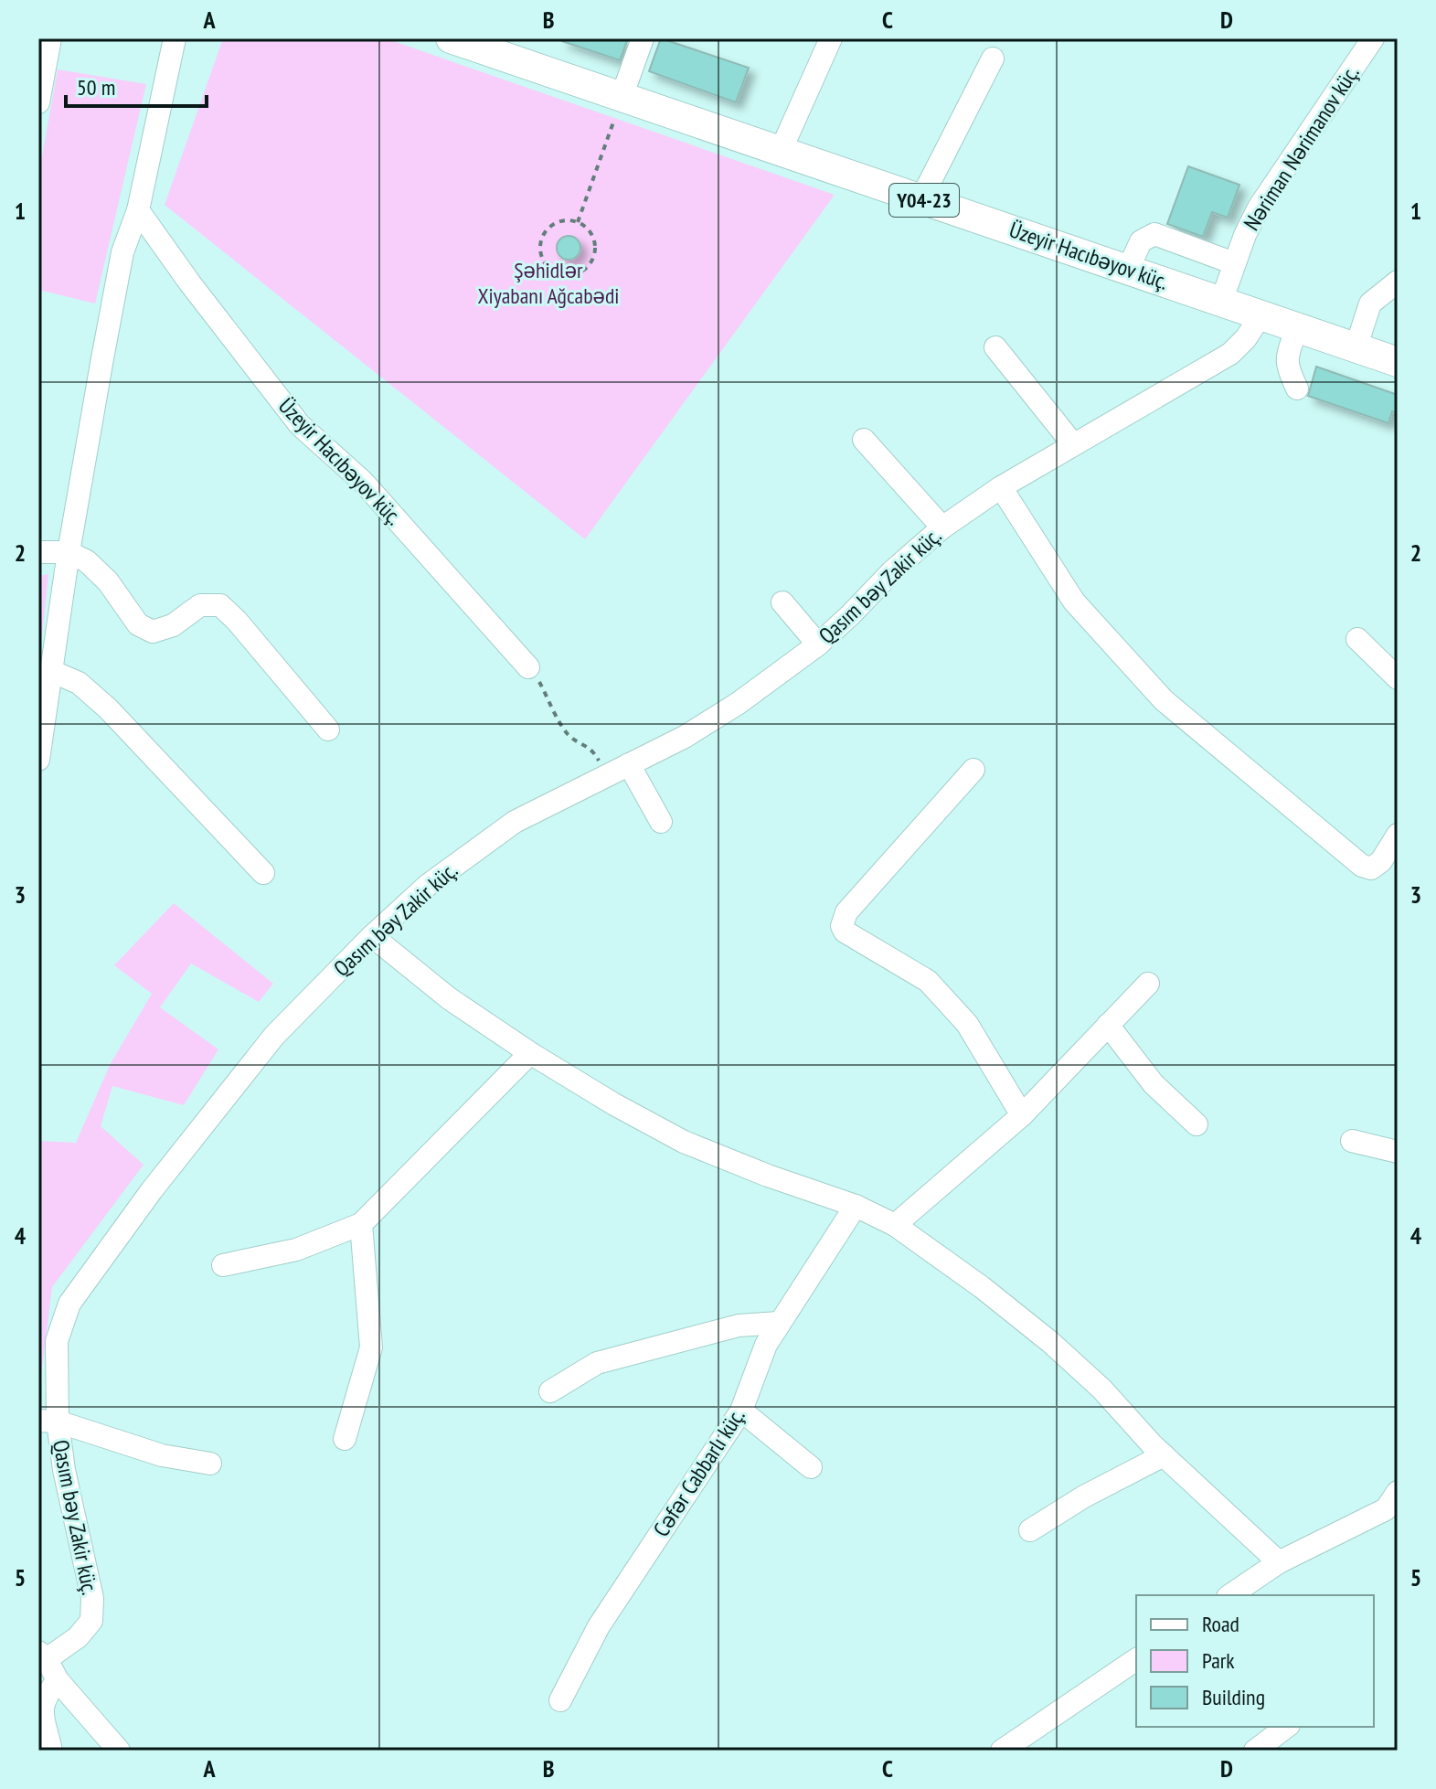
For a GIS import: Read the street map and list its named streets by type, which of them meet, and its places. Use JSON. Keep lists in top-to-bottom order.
{
  "streets": {
    "main road": ["Y04-23", "Üzeyir Hacıbəyov küç."],
    "street": ["Nəriman Nərimanov küç.", "Qasım bəy Zakir küç.", "Cəfər Cabbarlı küç."]
  },
  "crossings": [
    ["Nəriman Nərimanov küç.", "Üzeyir Hacıbəyov küç."],
    ["Üzeyir Hacıbəyov küç.", "Qasım bəy Zakir küç."]
  ],
  "parks": ["Şəhidlər Xiyabanı Ağcabədi"],
  "legend": ["Road", "Park", "Building"],
  "scale_bar": "50 m",
  "grid": {
    "columns": [
      "A",
      "B",
      "C",
      "D"
    ],
    "rows": [
      "1",
      "2",
      "3",
      "4",
      "5"
    ]
  }
}
